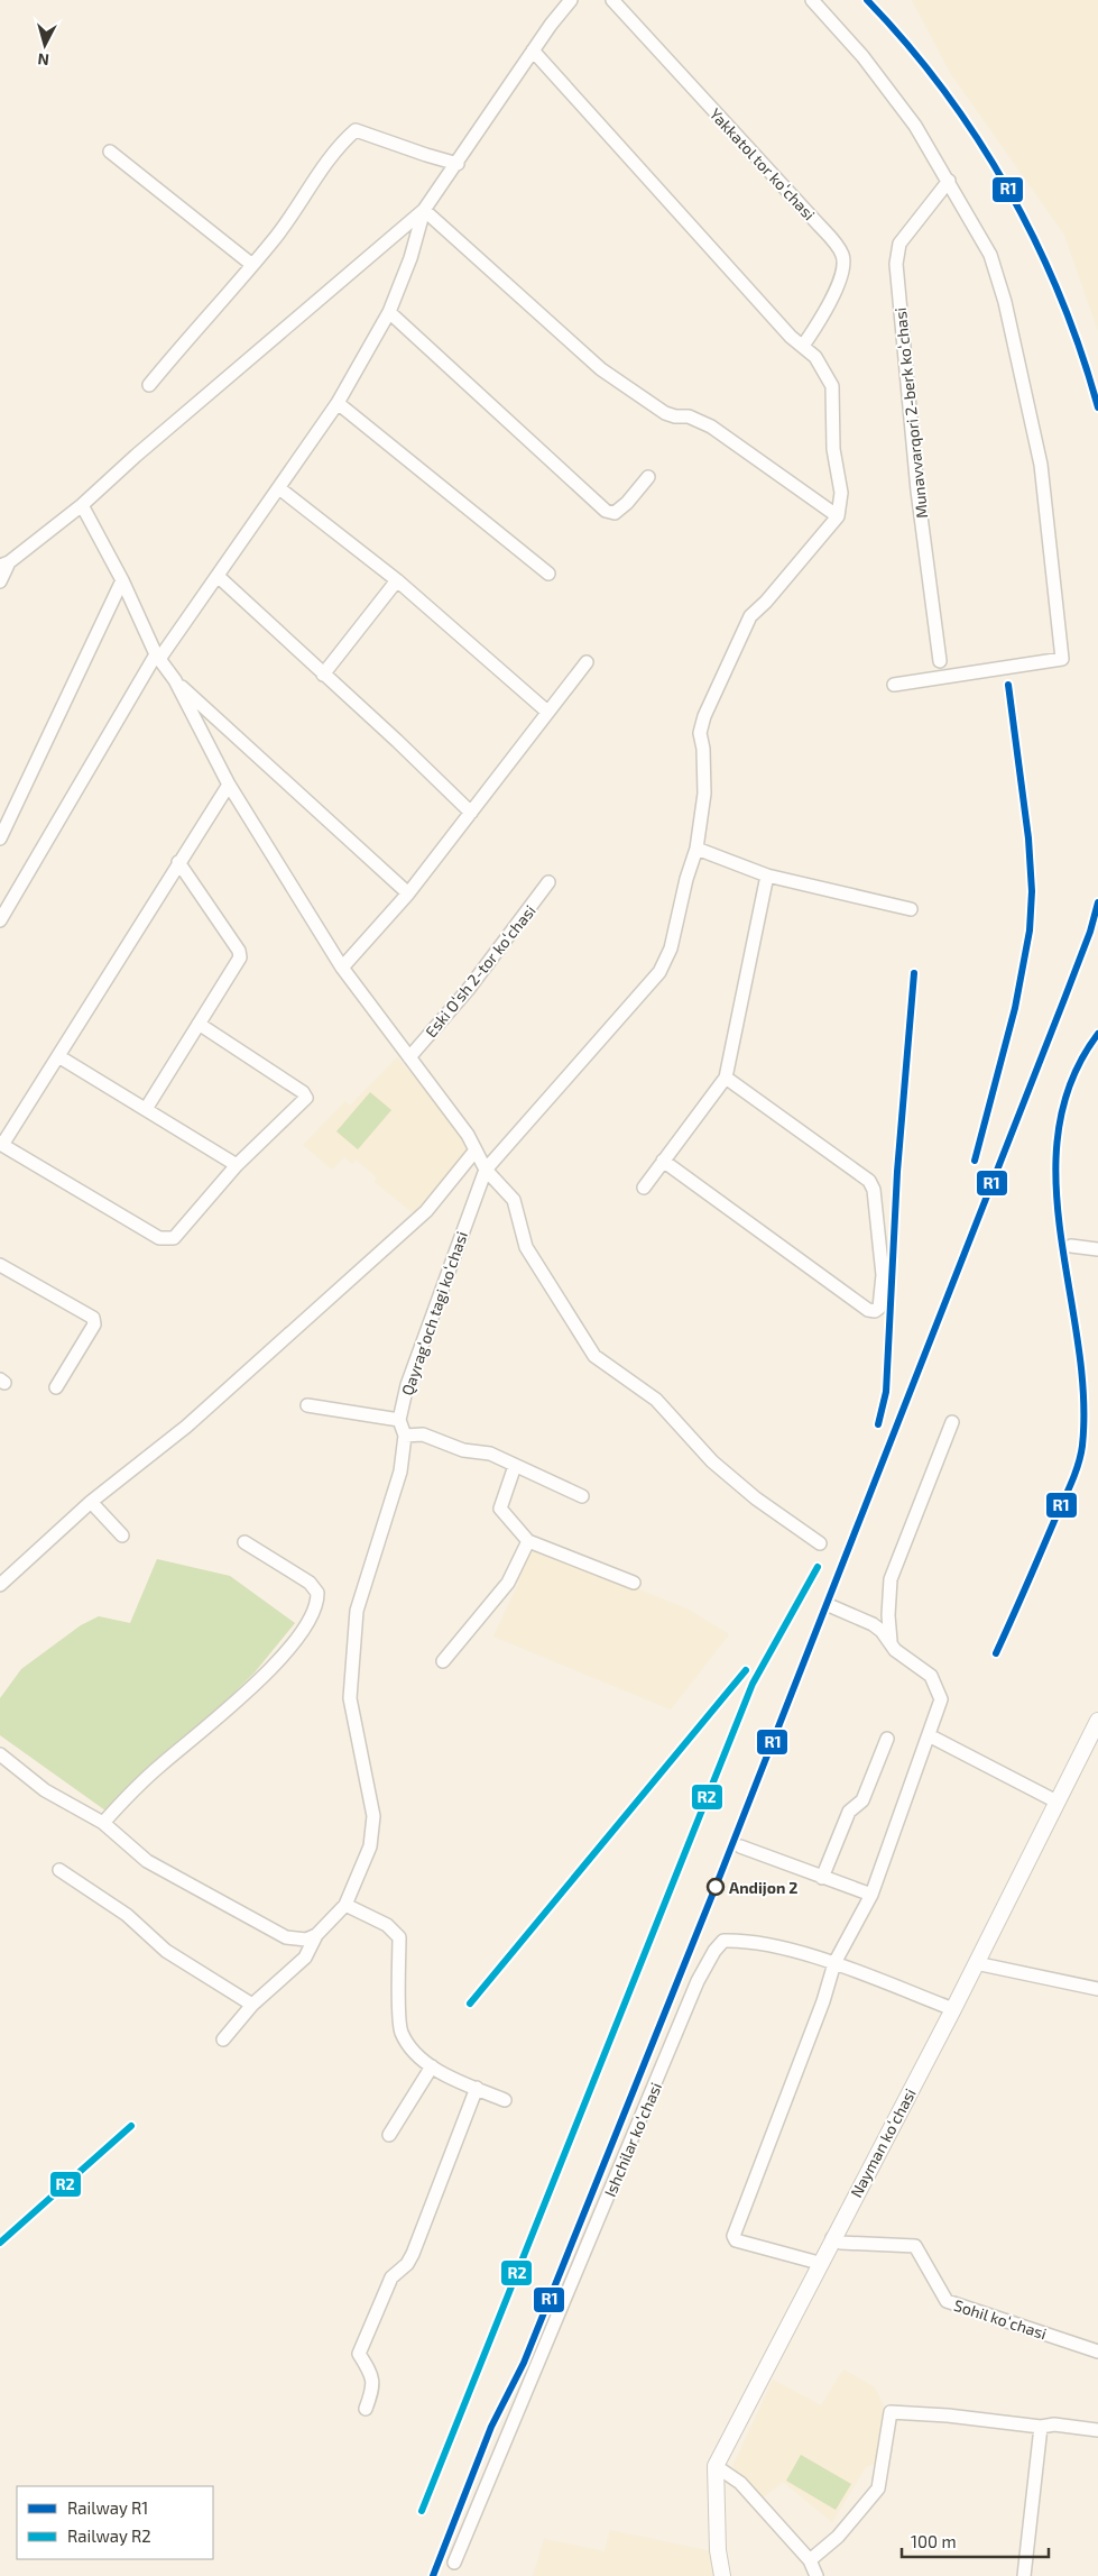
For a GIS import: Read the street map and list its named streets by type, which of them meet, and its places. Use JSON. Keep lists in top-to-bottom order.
{
  "streets": {
    "main road": ["Nayman koʻchasi"],
    "street": [
      "Yakkatol tor koʻchasi",
      "Munavvarqori 2-berk koʻchasi",
      "Eski Oʻsh 2-tor koʻchasi",
      "Qayragʻoch tagi koʻchasi",
      "Ishchilar koʻchasi",
      "Sohil koʻchasi"
    ]
  },
  "crossings": [
    ["Ishchilar koʻchasi", "Nayman koʻchasi"],
    ["Nayman koʻchasi", "Sohil koʻchasi"]
  ],
  "places": ["Andijon 2"],
  "lines": ["rail line R1", "rail line R2"],
  "legend": ["Railway R1", "Railway R2"],
  "scale_bar": "100 m",
  "north": "bottom"
}
